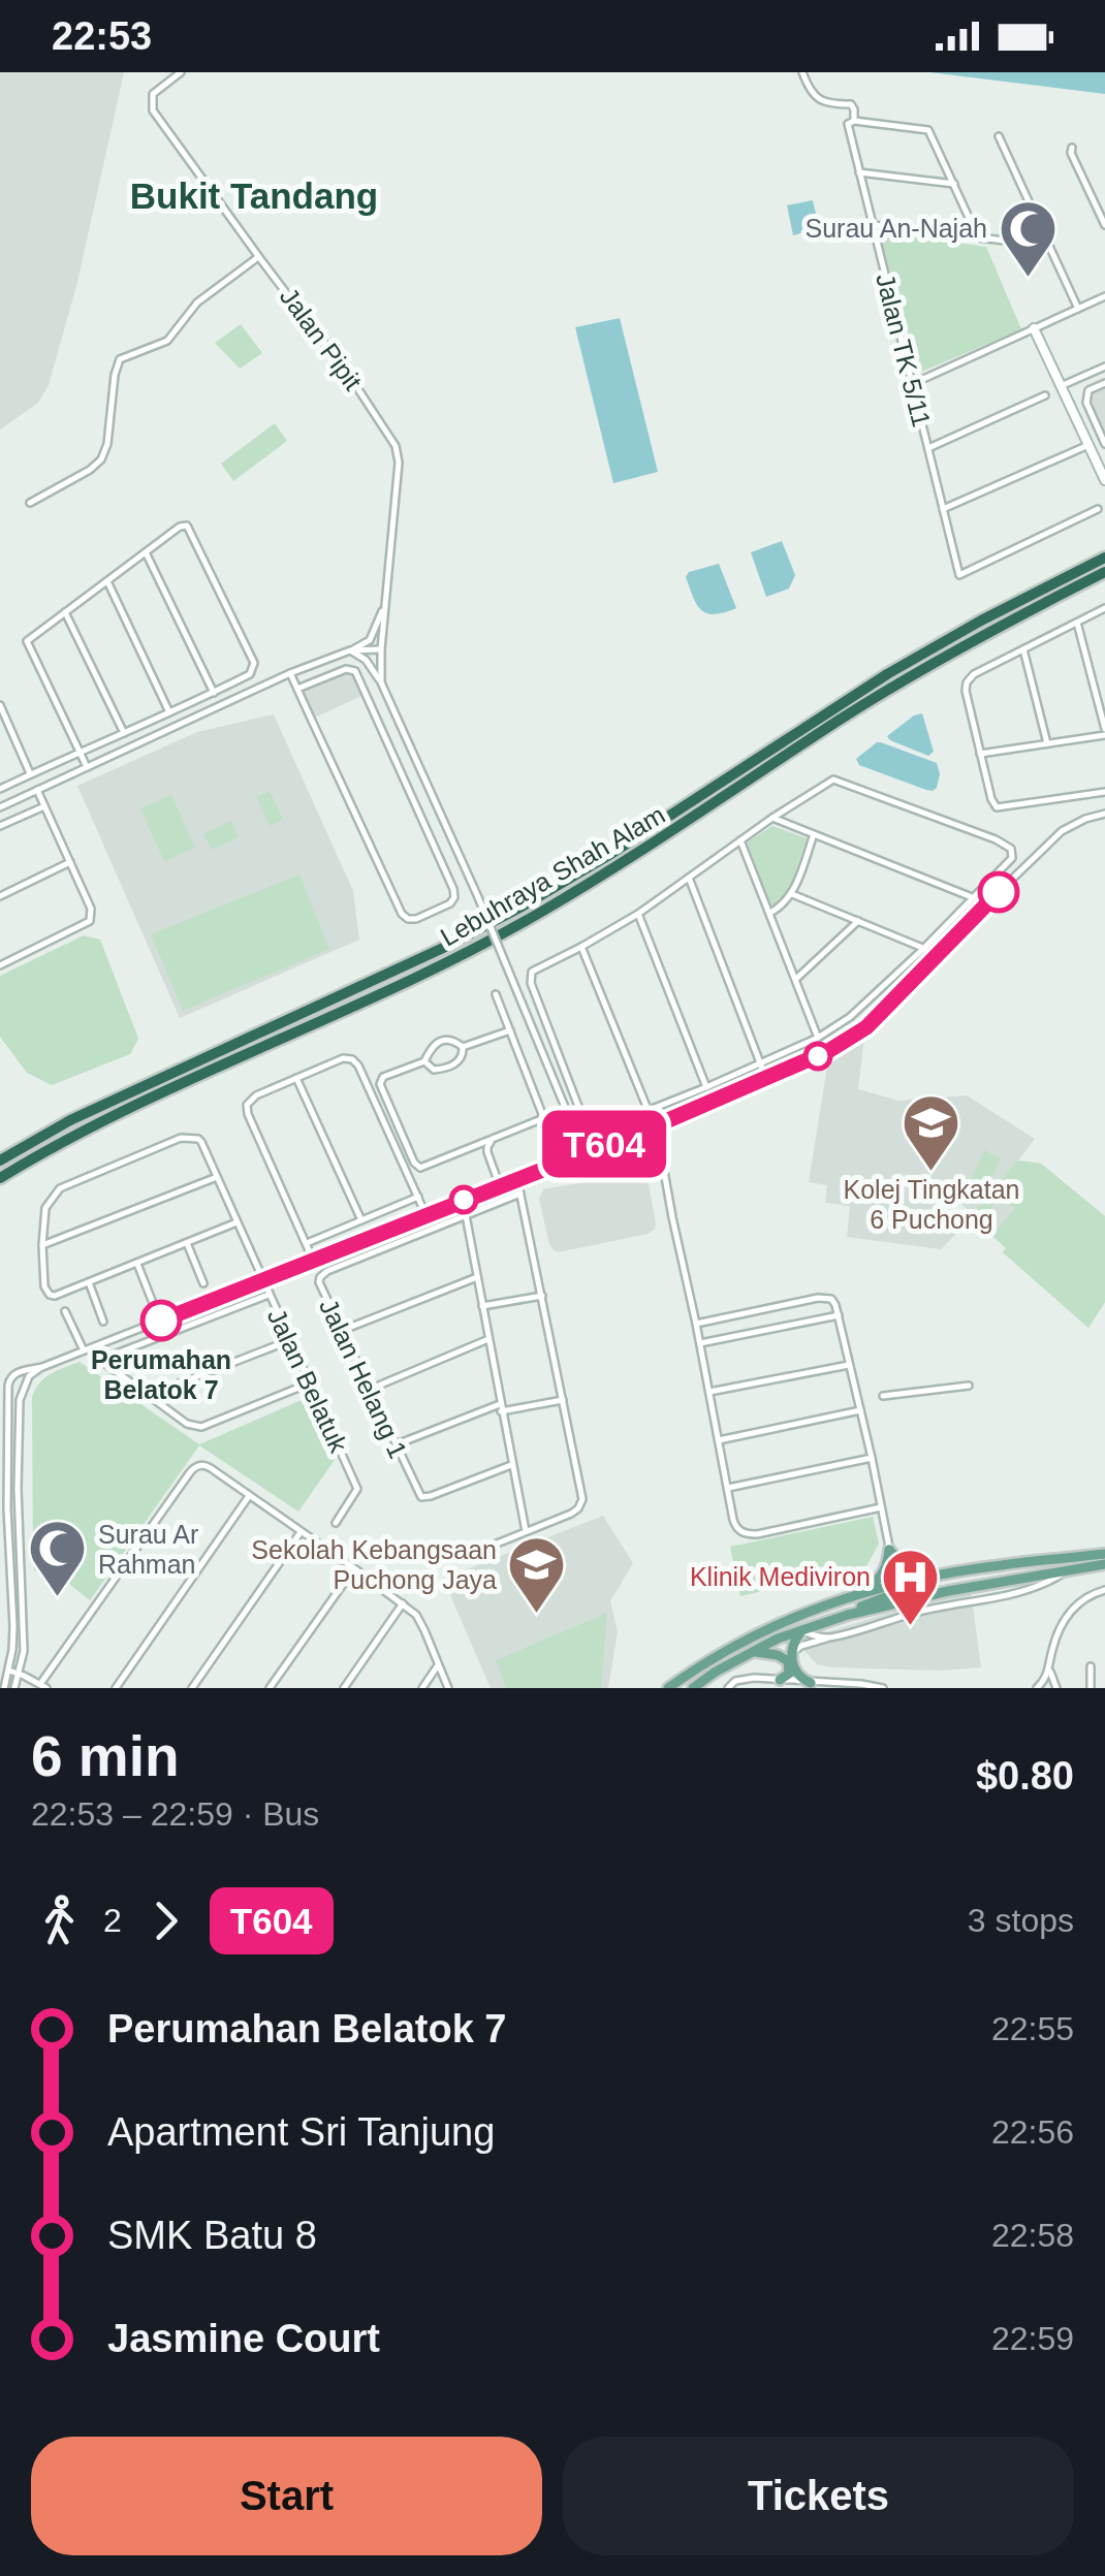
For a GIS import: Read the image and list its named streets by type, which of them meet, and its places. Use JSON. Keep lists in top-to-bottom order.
{
  "streets": {
    "highway": ["Lebuhraya Shah Alam"],
    "street": [
      "Jalan Pipit",
      "Jalan TK 5/11",
      "Jalan Helang 1",
      "Jalan Belatuk"
    ]
  },
  "districts": ["Bukit Tandang"],
  "places": {
    "mosque": ["Surau An-Najah", "Surau Ar Rahman"],
    "school or university": ["Kolej Tingkatan 6 Puchong", "Sekolah Kebangsaan Puchong Jaya"],
    "other": ["Perumahan Belatok 7"],
    "hospital": ["Klinik Mediviron"]
  },
  "lines": ["bus line T604"],
  "page": {
    "status": "22:53",
    "on_map": "T604",
    "heading": ["6 min", "22:53 – 22:59 · Bus", "$0.80"],
    "legs": ["2", "T604", "3 stops"],
    "list": [
      {
        "name": "Perumahan Belatok 7",
        "value": "22:55"
      },
      {
        "name": "Apartment Sri Tanjung",
        "value": "22:56"
      },
      {
        "name": "SMK Batu 8",
        "value": "22:58"
      },
      {
        "name": "Jasmine Court",
        "value": "22:59"
      }
    ],
    "buttons": ["Start", "Tickets"]
  }
}
